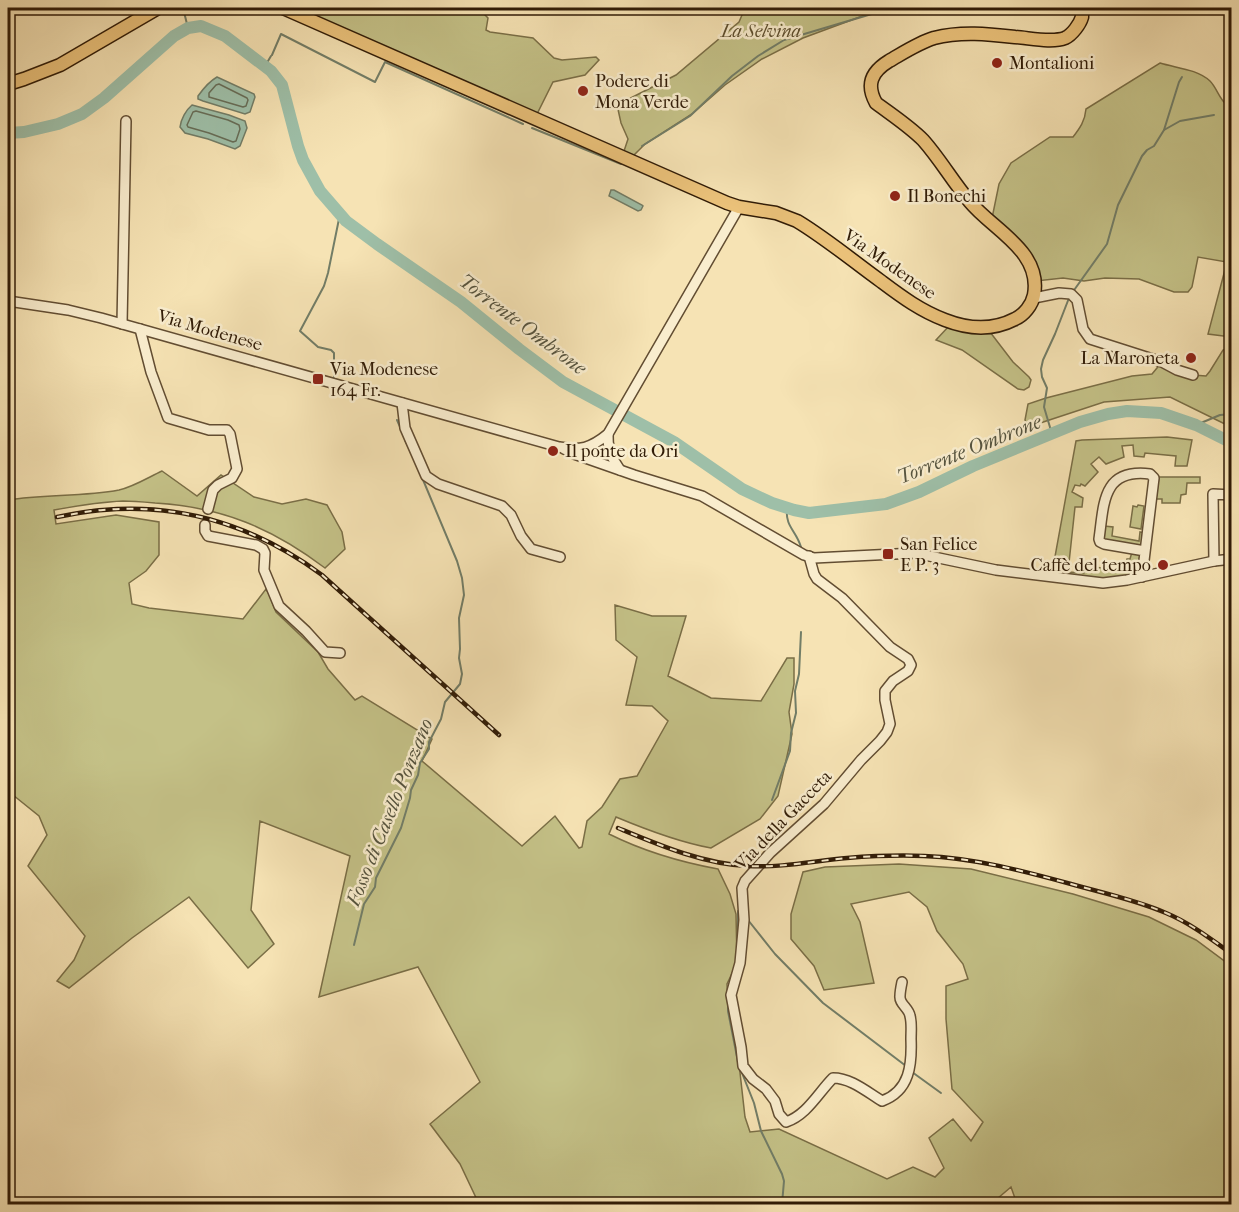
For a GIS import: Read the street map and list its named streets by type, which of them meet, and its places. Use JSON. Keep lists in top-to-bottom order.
{
  "streets": {
    "main road": ["Via Modenese"],
    "street": ["Via della Gacceta"]
  },
  "water": ["Torrente Ombrone", "Fosso di Casello Ponzano"],
  "parks": ["La Selvina"],
  "places": {
    "other": [
      "Montalioni",
      "Podere di Mona Verde",
      "Il Bonechi",
      "La Maroneta",
      "Il ponte da Ori",
      "Caffè del tempo"
    ],
    "transit": ["Via Modenese 164 Fr.", "San Felice E P. 3"]
  }
}
